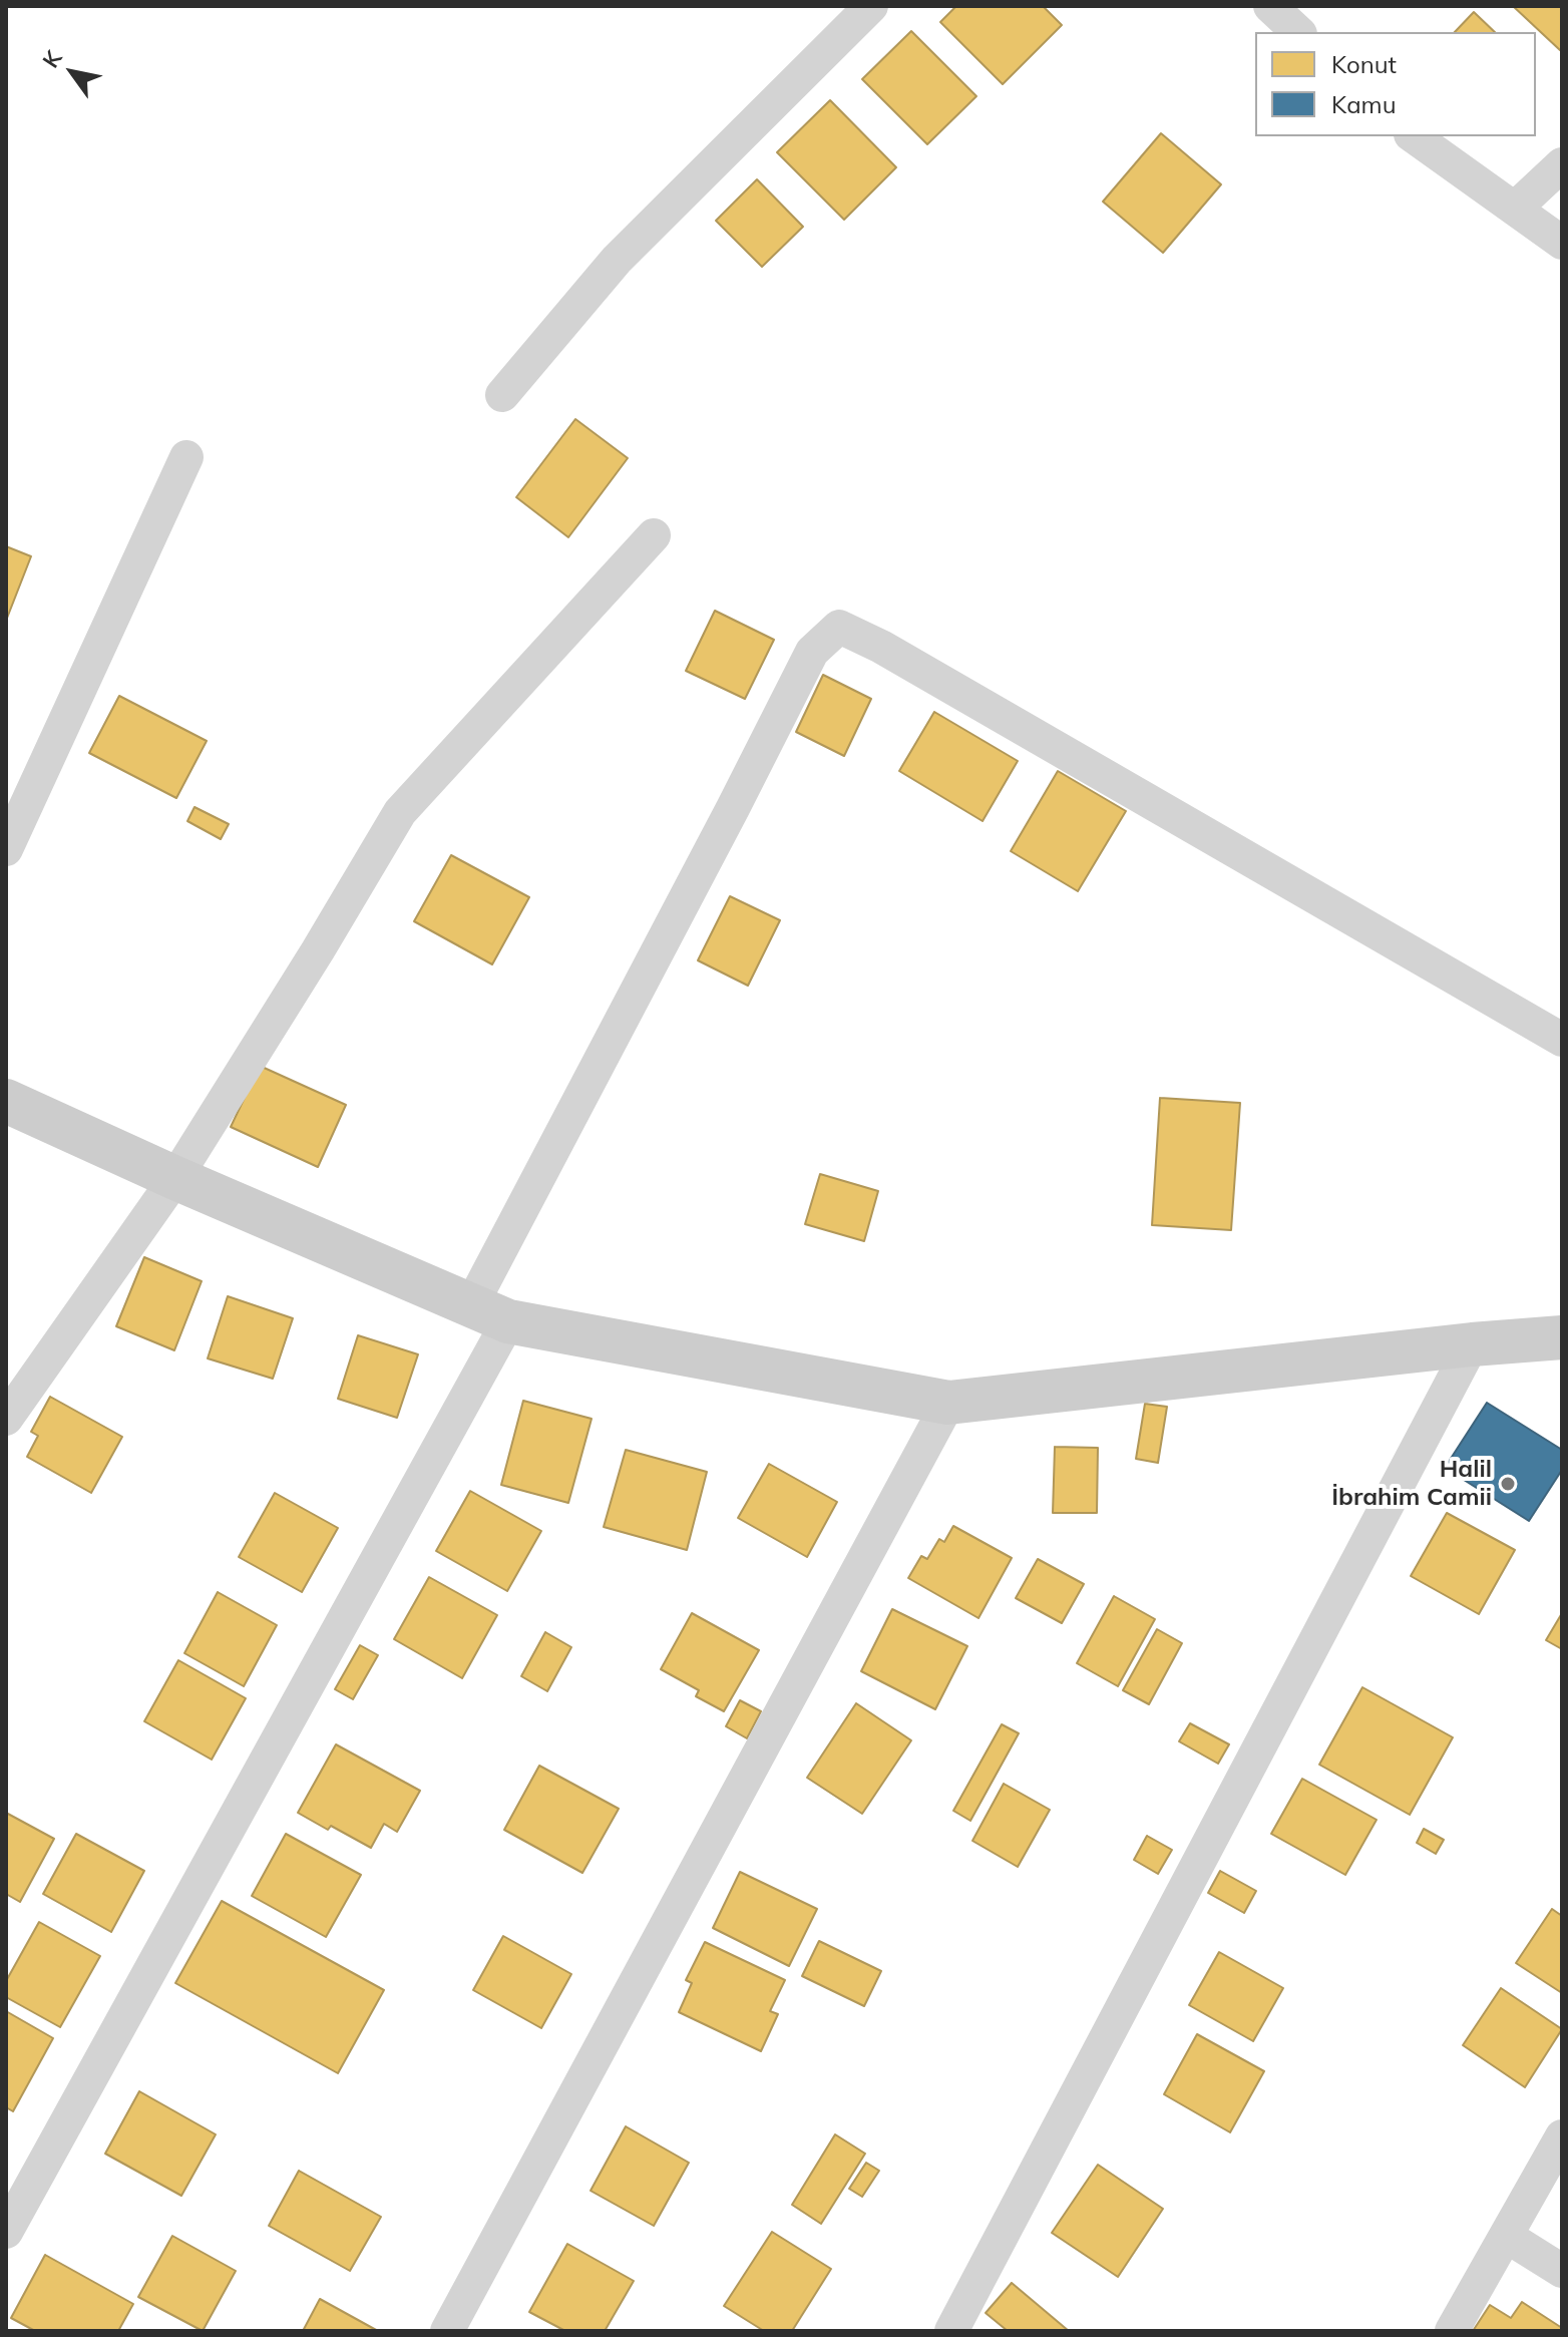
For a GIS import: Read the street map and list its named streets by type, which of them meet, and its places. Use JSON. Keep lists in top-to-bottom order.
{
  "places": ["Halil İbrahim Camii"],
  "legend": ["Konut", "Kamu"],
  "north": "top left"
}
